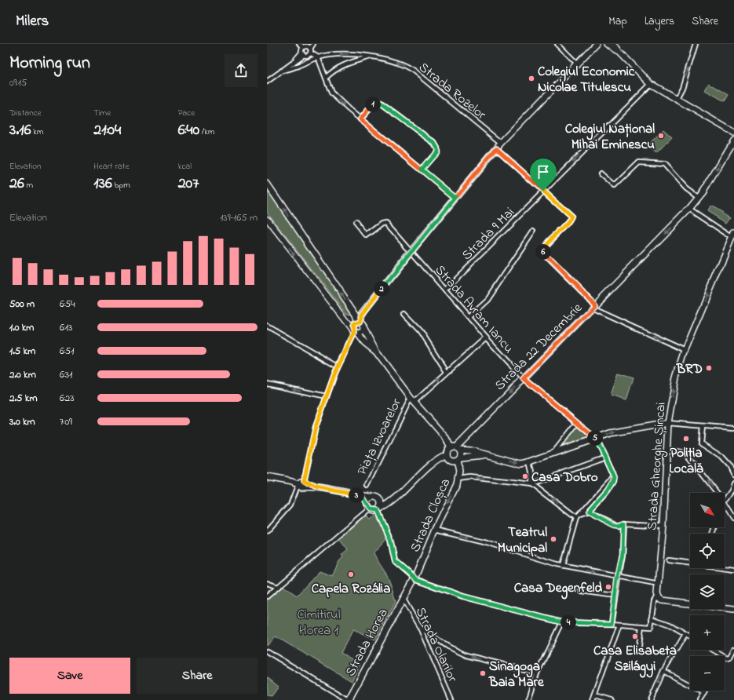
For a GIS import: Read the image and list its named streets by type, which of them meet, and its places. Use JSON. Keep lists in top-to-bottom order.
{
  "streets": {
    "street": [
      "Strada Rozelor",
      "Strada 9 Mai",
      "Strada Avram Iancu",
      "Strada 22 Decembrie",
      "Piața Izvoarelor",
      "Strada Gheorghe Șincai",
      "Strada Cloșca",
      "Strada Horea",
      "Strada Olarilor"
    ]
  },
  "crossings": [
    ["Strada 9 Mai", "Strada Avram Iancu"],
    ["Strada Avram Iancu", "Strada 22 Decembrie"],
    ["Strada 22 Decembrie", "Strada Cloșca"],
    ["Strada Cloșca", "Strada Horea"],
    ["Strada Horea", "Strada Olarilor"]
  ],
  "one_way": [
    "Strada Rozelor",
    "Strada 9 Mai",
    "Strada 22 Decembrie",
    "Strada Gheorghe Șincai"
  ],
  "parks": ["Cimitirul Horea 1"],
  "places": [
    "Colegiul Economic Nicolae Titulescu",
    "Colegiul Național Mihai Eminescu",
    "BRD",
    "Poliția Locală",
    "Casa Dobro",
    "Teatrul Municipal",
    "Capela Rozália",
    "Casa Degenfeld",
    "Casa Elisabeta Szilágyi",
    "Sinagoga Baia Mare"
  ],
  "north": "bottom right",
  "page": {
    "header": "Milers",
    "nav": ["Map", "Layers", "Share"],
    "heading": ["Morning run", "09:15"],
    "pins": [
      "1",
      "6",
      "2",
      "5",
      "3",
      "4"
    ],
    "stats": [
      ["Distance", "3.16 km"],
      ["Time", "21:04"],
      ["Pace", "6:40 /km"],
      ["Elevation", "26 m"],
      ["Heart rate", "136 bpm"],
      ["kcal", "207"]
    ],
    "chart": ["Elevation", "139–165 m"],
    "list": [
      {
        "name": "500 m",
        "note": "6:54"
      },
      {
        "name": "1.0 km",
        "note": "6:13"
      },
      {
        "name": "1.5 km",
        "note": "6:51"
      },
      {
        "name": "2.0 km",
        "note": "6:31"
      },
      {
        "name": "2.5 km",
        "note": "6:23"
      },
      {
        "name": "3.0 km",
        "note": "7:09"
      }
    ],
    "map_buttons": ["+", "−"],
    "buttons": ["Save", "Share"]
  }
}
